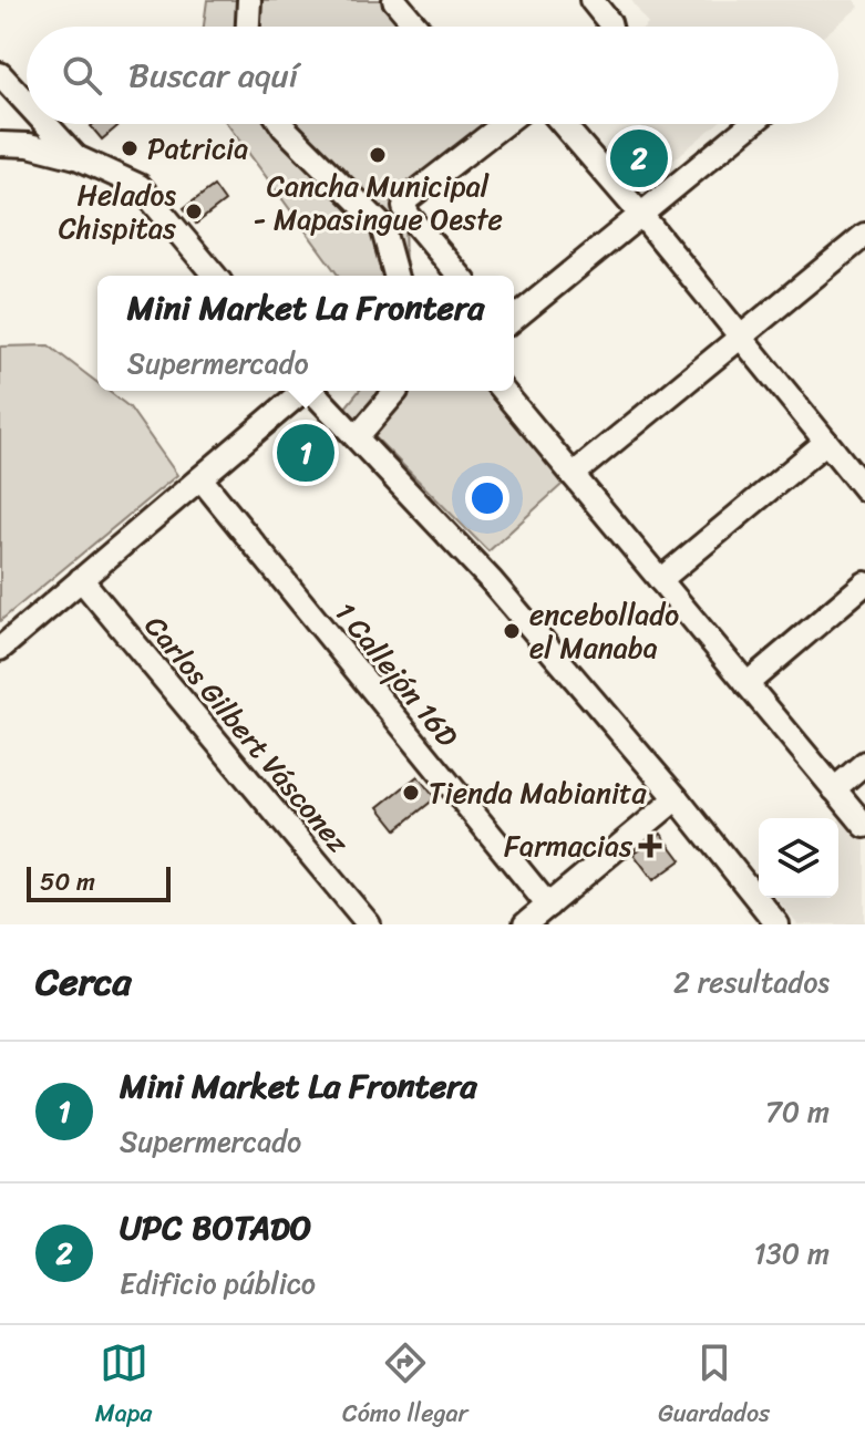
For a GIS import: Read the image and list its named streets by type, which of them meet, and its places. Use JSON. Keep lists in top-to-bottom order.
{
  "streets": {
    "street": ["1 Callejón 16D", "Carlos Gilbert Vásconez"]
  },
  "places": {
    "other": [
      "Patricia",
      "Cancha Municipal - Mapasingue Oeste",
      "Helados Chispitas",
      "encebollado el Manaba",
      "Tienda Mabianita"
    ],
    "health": ["Farmacias"]
  },
  "scale_bar": "50 m",
  "page": {
    "search": "Buscar aquí",
    "pins": ["2", "1"],
    "popup": ["Mini Market La Frontera", "Supermercado"],
    "scale": "50 m",
    "heading": ["Cerca", "2 resultados"],
    "list": [
      {
        "mark": "1",
        "name": "Mini Market La Frontera",
        "note": "Supermercado",
        "value": "70 m"
      },
      {
        "mark": "2",
        "name": "UPC BOTADO",
        "note": "Edificio público",
        "value": "130 m"
      }
    ],
    "nav": ["Mapa", "Cómo llegar", "Guardados"]
  }
}
